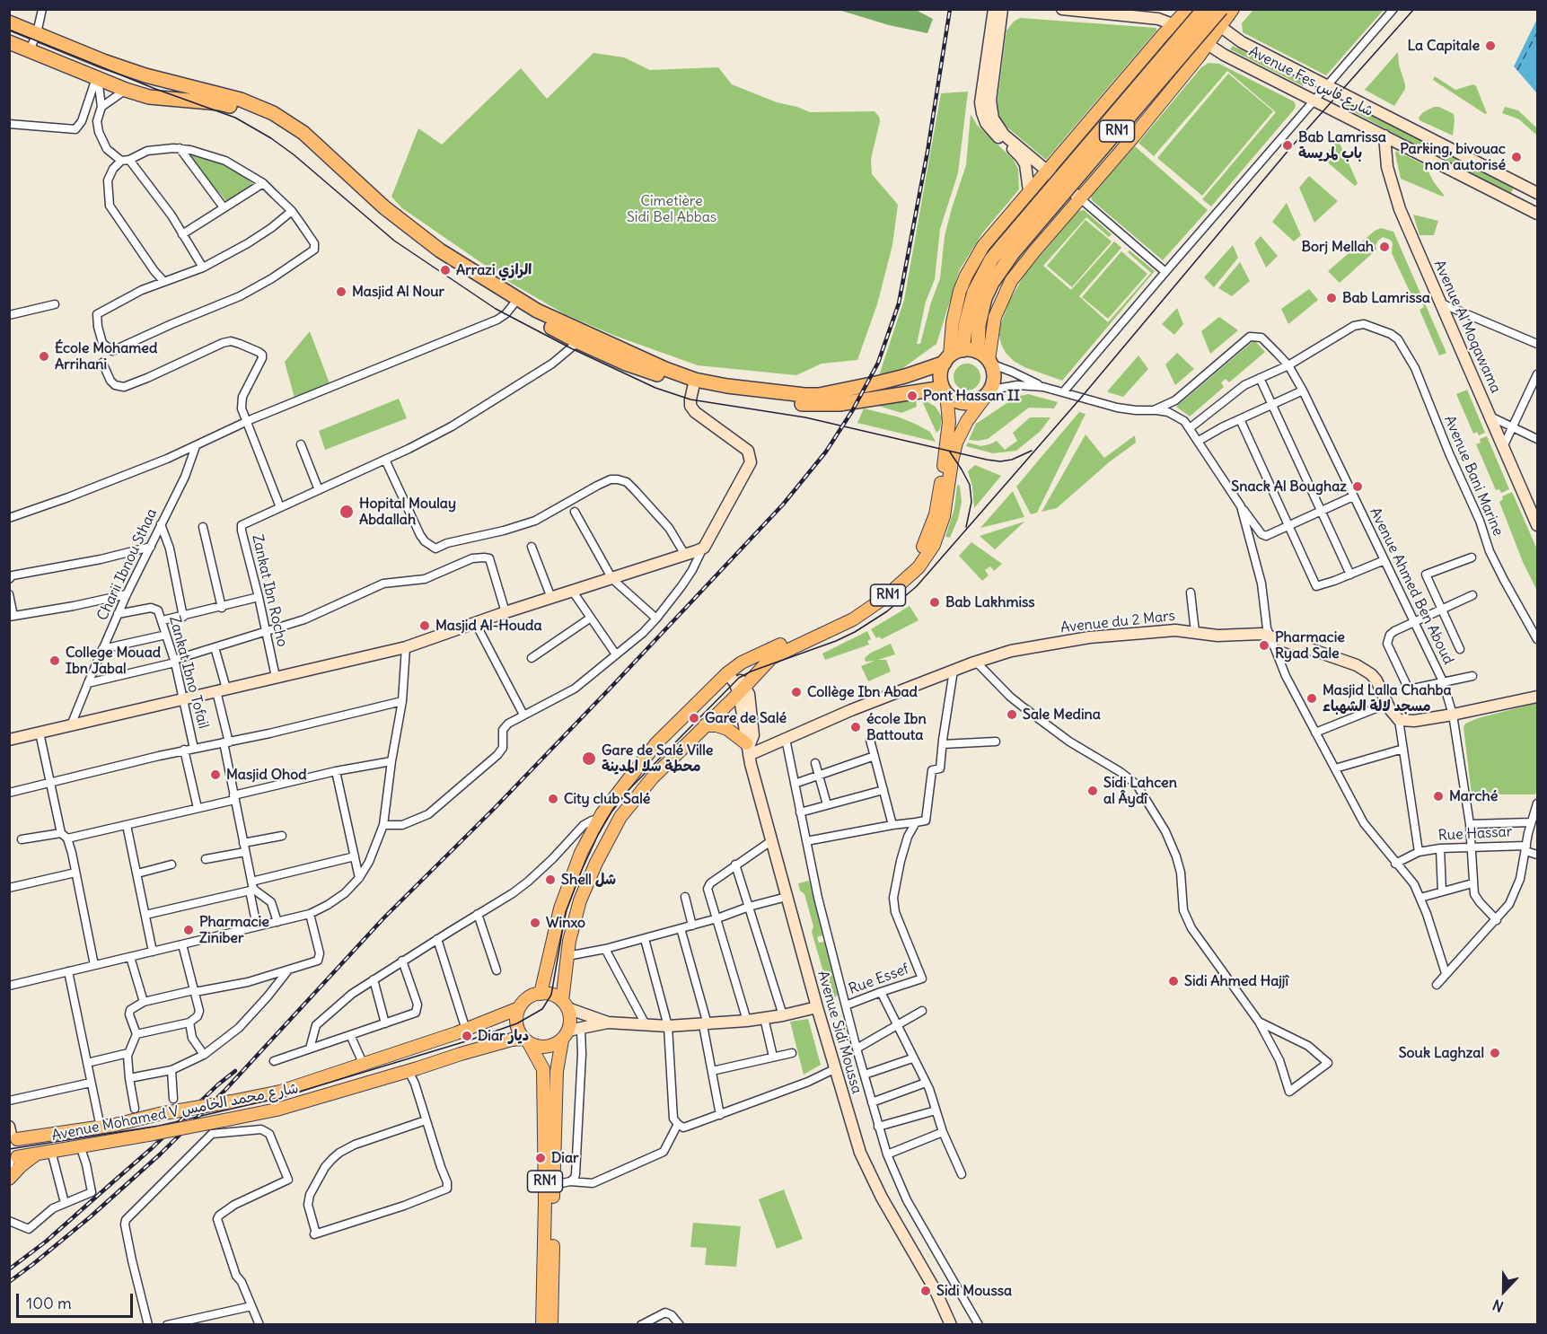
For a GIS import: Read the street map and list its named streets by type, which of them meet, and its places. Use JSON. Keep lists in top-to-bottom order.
{
  "streets": {
    "highway": ["RN1"],
    "main road": ["Avenue Mohamed V شارع محمد الخامس"],
    "street": [
      "Avenue Fes شارع فاس",
      "Avenue Al Moqawama",
      "Avenue Bani Marine",
      "Charii Ibnou Sthaa",
      "Avenue Ahmed Ben Aboud",
      "Zankat Ibn Rocho",
      "Avenue du 2 Mars",
      "Zankat Ibno Tofail",
      "Rue Hassar",
      "Rue Essef",
      "Avenue Sidi Moussa"
    ]
  },
  "crossings": [
    ["Avenue Fes شارع فاس", "Avenue Al Moqawama"],
    ["RN1", "Avenue Sidi Moussa"],
    ["RN1", "Avenue Mohamed V شارع محمد الخامس"],
    ["Avenue Bani Marine", "Avenue Ahmed Ben Aboud"],
    ["Charii Ibnou Sthaa", "Zankat Ibno Tofail"],
    ["Avenue Ahmed Ben Aboud", "Rue Hassar"],
    ["Avenue du 2 Mars", "Avenue Sidi Moussa"]
  ],
  "parks": ["Cimetière Sidi Bel Abbas"],
  "places": [
    "La Capitale",
    "Bab Lamrissa باب لمريسة",
    "Parking, bivouac non autorisé",
    "Borj Mellah",
    "Arrazi الرازي",
    "Masjid Al Nour",
    "Bab Lamrissa",
    "École Mohamed Arrihani",
    "Pont Hassan II",
    "Snack Al Boughaz",
    "Hopital Moulay Abdallah",
    "Bab Lakhmiss",
    "Masjid Al-Houda",
    "Pharmacie Ryad Sale",
    "College Mouad Ibn Jabal",
    "Collège Ibn Abad",
    "Masjid Lalla Chahba مسجد لالة الشهباء",
    "Sale Medina",
    "Gare de Salé",
    "école Ibn Battouta",
    "Gare de Salé Ville محطة سلا المدينة",
    "Masjid Ohod",
    "Sidi Lahcen al Âydî",
    "Marché",
    "City club Salé",
    "Shell شل",
    "Winxo",
    "Pharmacie Ziniber",
    "Sidi Ahmed Hajjî",
    "Diar ديار",
    "Souk Laghzal",
    "Diar",
    "Sidi Moussa"
  ],
  "scale_bar": "100 m",
  "north": "bottom"
}
